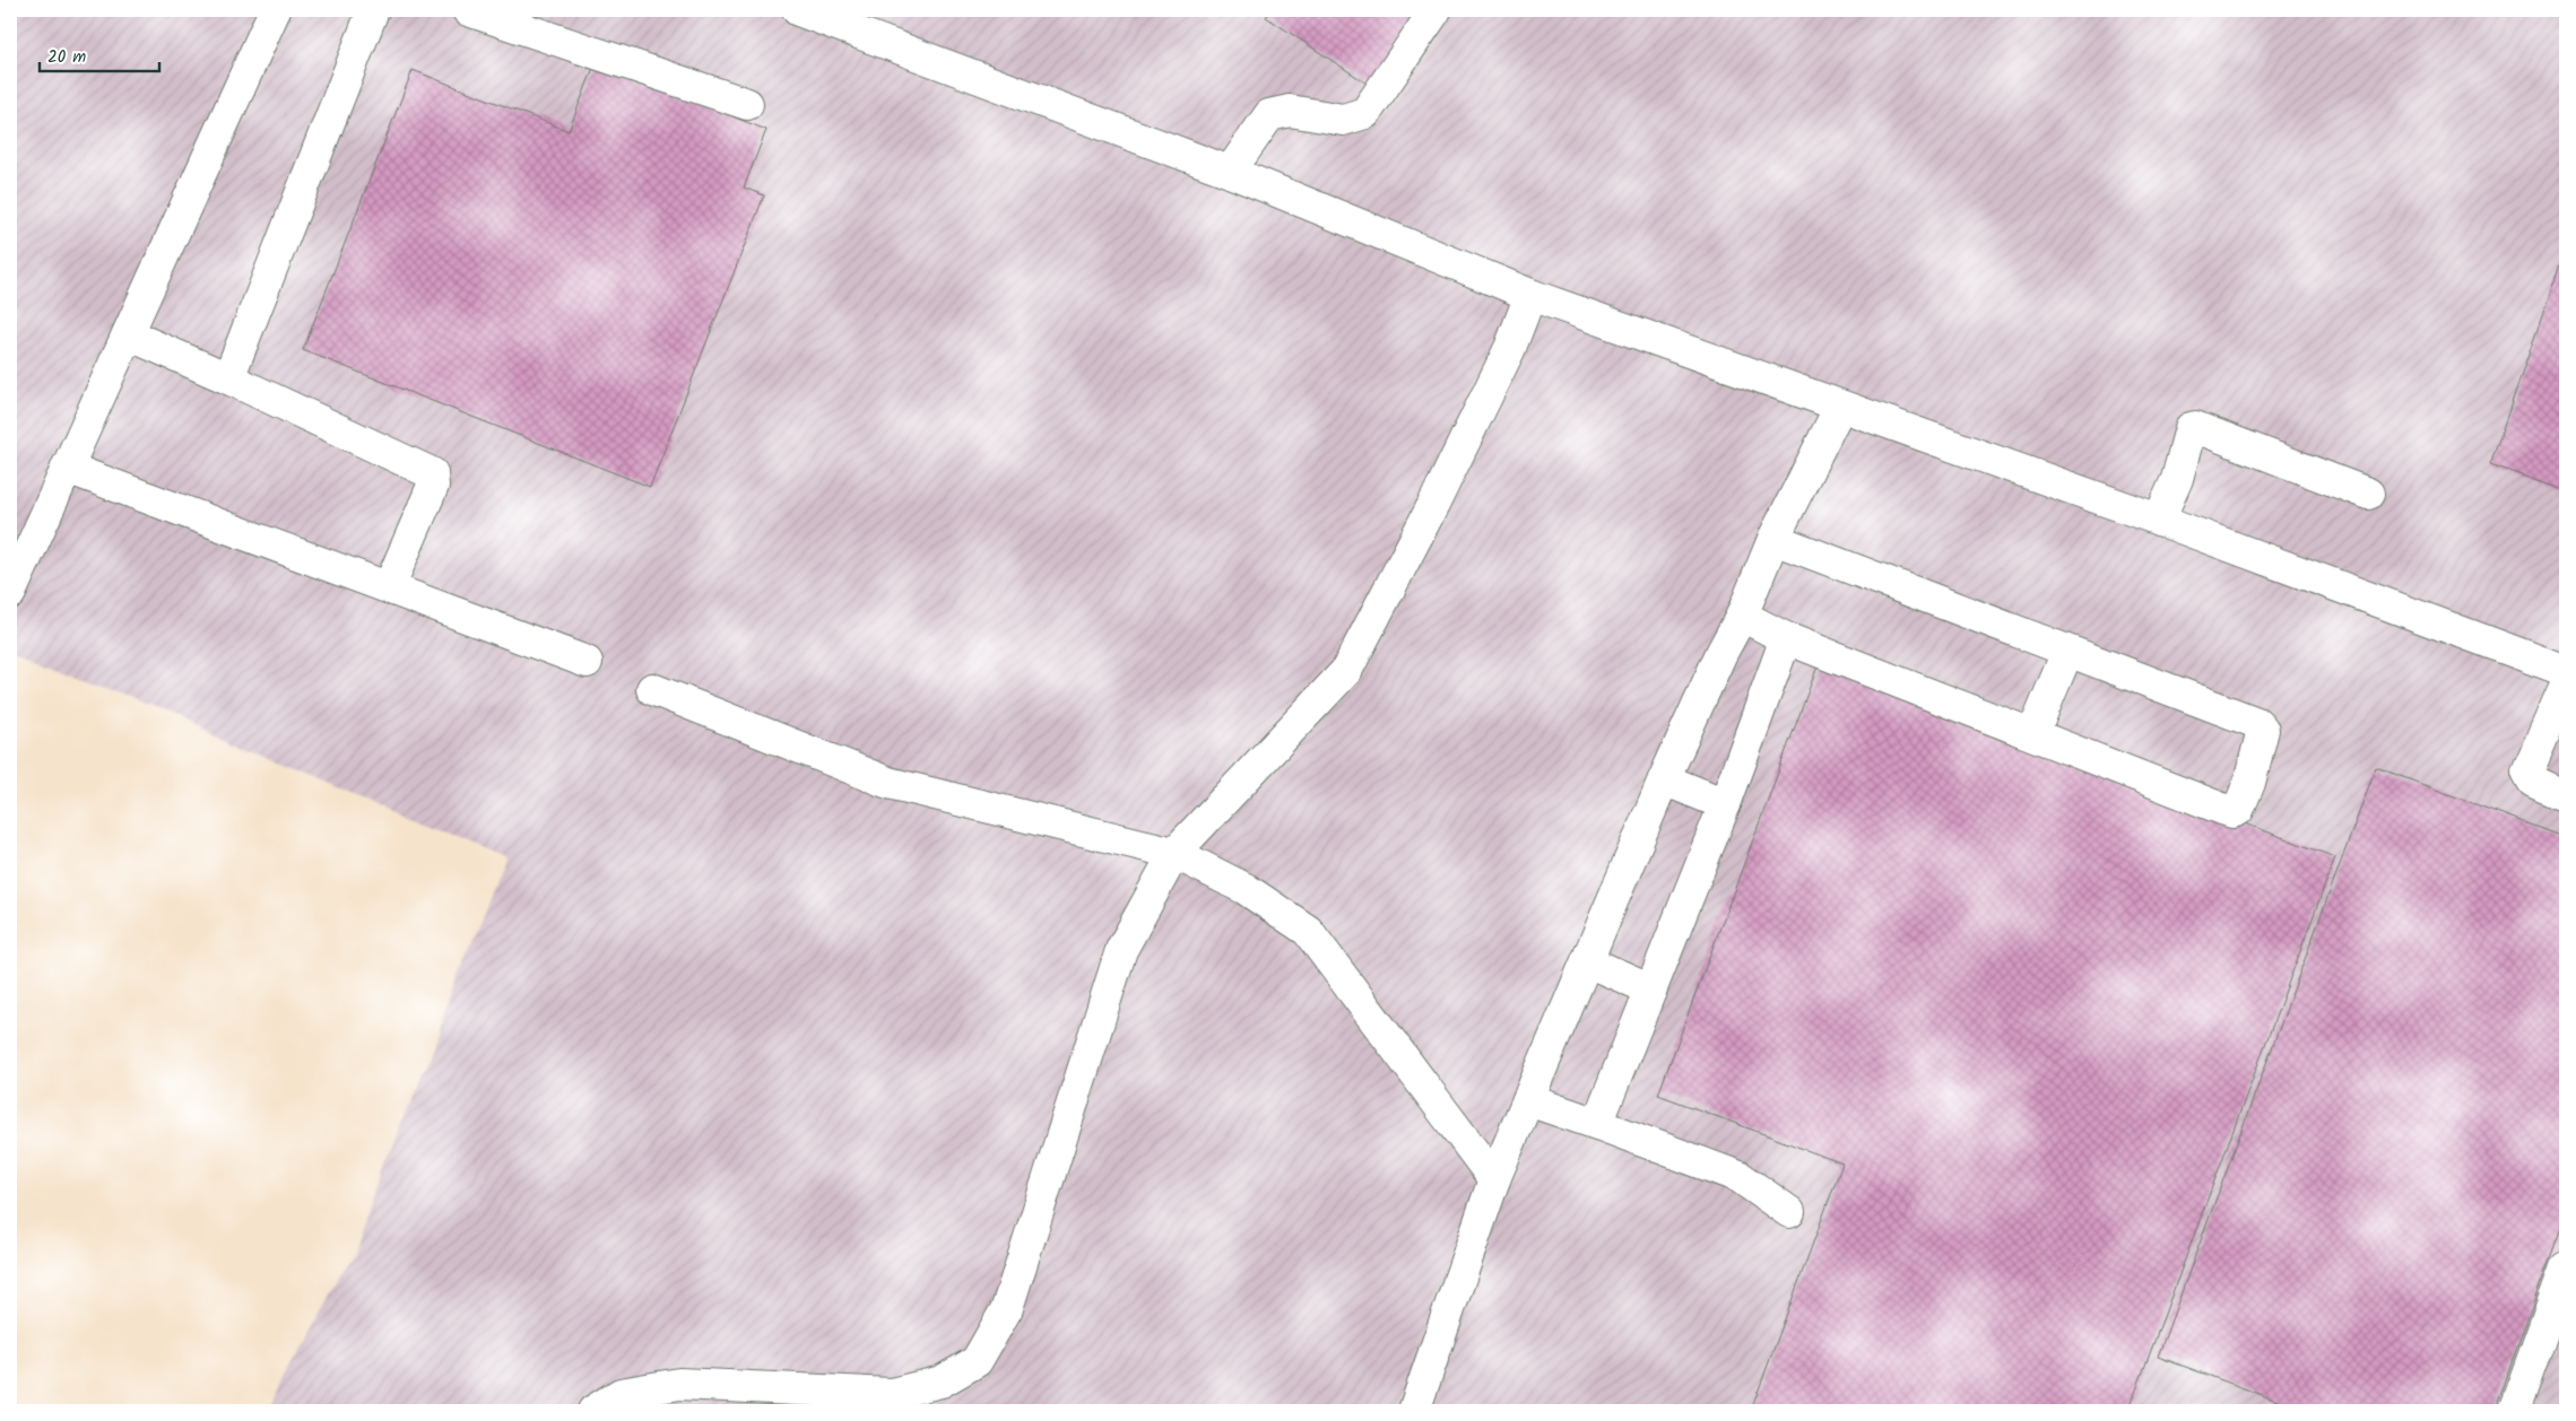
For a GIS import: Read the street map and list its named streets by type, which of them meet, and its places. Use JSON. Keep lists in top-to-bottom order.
{
  "scale_bar": "20 m"
}
